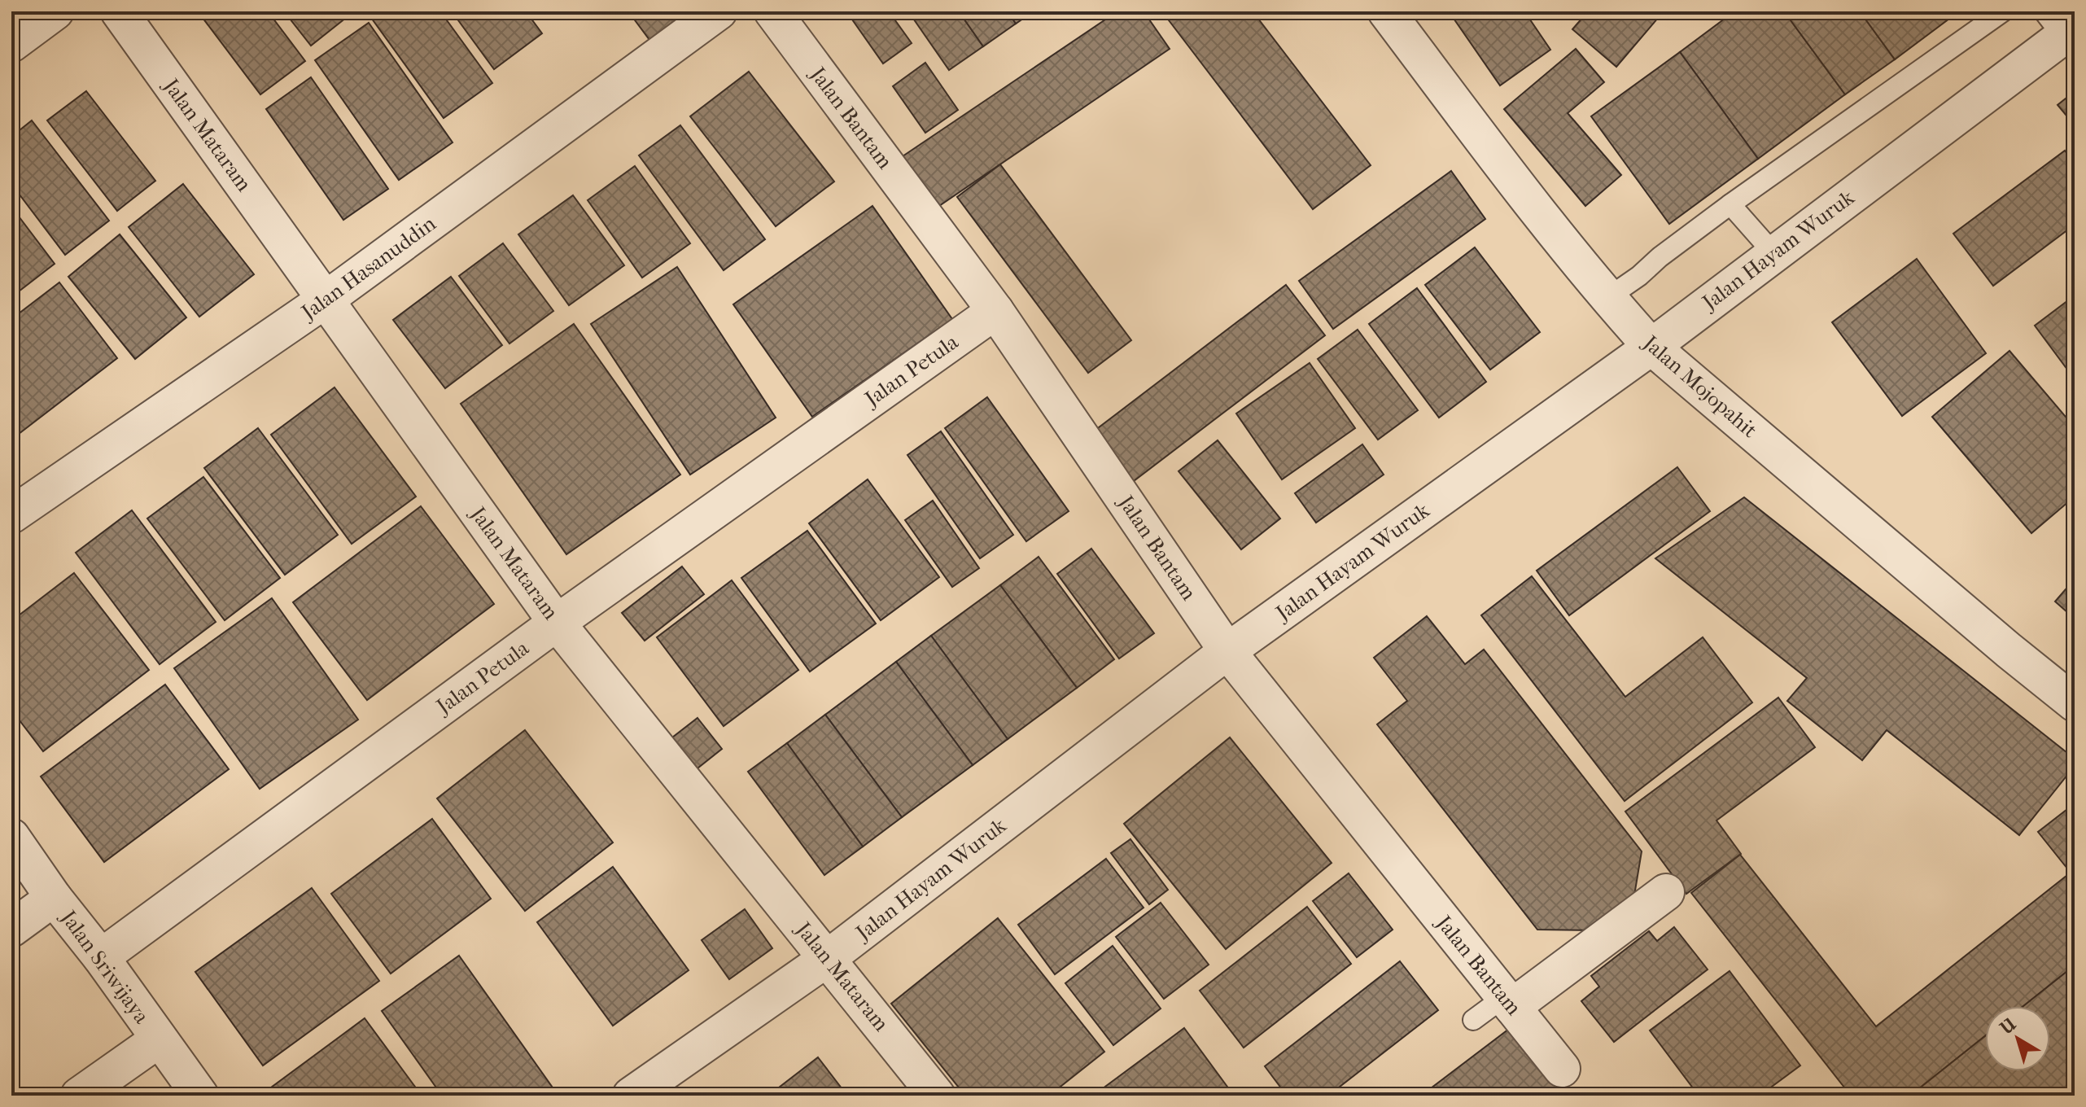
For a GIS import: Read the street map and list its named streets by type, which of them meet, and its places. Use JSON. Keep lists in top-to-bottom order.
{
  "streets": {
    "street": [
      "Jalan Bantam",
      "Jalan Mataram",
      "Jalan Hayam Wuruk",
      "Jalan Hasanuddin",
      "Jalan Petula",
      "Jalan Mojopahit",
      "Jalan Sriwijaya"
    ]
  },
  "crossings": [
    ["Jalan Bantam", "Jalan Hayam Wuruk"],
    ["Jalan Bantam", "Jalan Petula"],
    ["Jalan Mataram", "Jalan Hayam Wuruk"],
    ["Jalan Mataram", "Jalan Hasanuddin"],
    ["Jalan Mataram", "Jalan Petula"],
    ["Jalan Hayam Wuruk", "Jalan Mojopahit"],
    ["Jalan Petula", "Jalan Sriwijaya"]
  ],
  "north": "top left"
}
